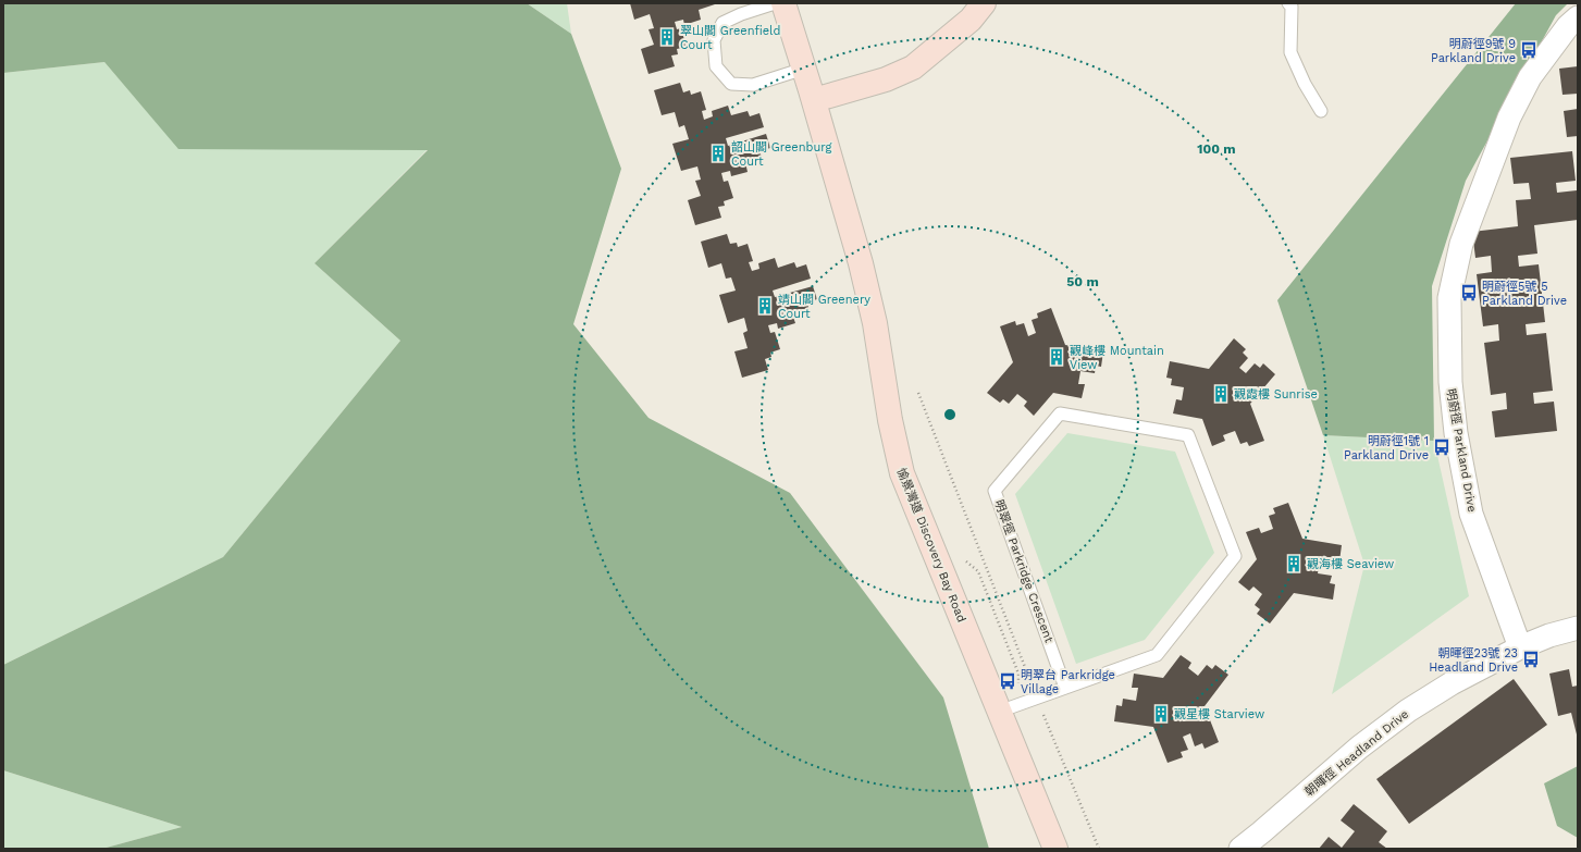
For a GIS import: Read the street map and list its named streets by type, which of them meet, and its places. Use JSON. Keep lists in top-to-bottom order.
{
  "streets": {
    "street": ["明蔚徑 Parkland Drive", "愉景灣道 Discovery Bay Road", "朝暉徑 Headland Drive"],
    "lane": ["明翠徑 Parkridge Crescent"]
  },
  "crossings": [
    ["明蔚徑 Parkland Drive", "朝暉徑 Headland Drive"],
    ["愉景灣道 Discovery Bay Road", "明翠徑 Parkridge Crescent"]
  ],
  "places": {
    "building": [
      "翠山閣 Greenfield Court",
      "韶山閣 Greenburg Court",
      "靖山閣 Greenery Court",
      "觀峰樓 Mountain View",
      "觀霞樓 Sunrise",
      "觀海樓 Seaview",
      "觀星樓 Starview"
    ],
    "bus stop": [
      "明蔚徑9號 9 Parkland Drive",
      "明蔚徑5號 5 Parkland Drive",
      "明蔚徑1號 1 Parkland Drive",
      "朝暉徑23號 23 Headland Drive",
      "明翠台 Parkridge Village"
    ]
  },
  "rings": ["100 m", "50 m"]
}
